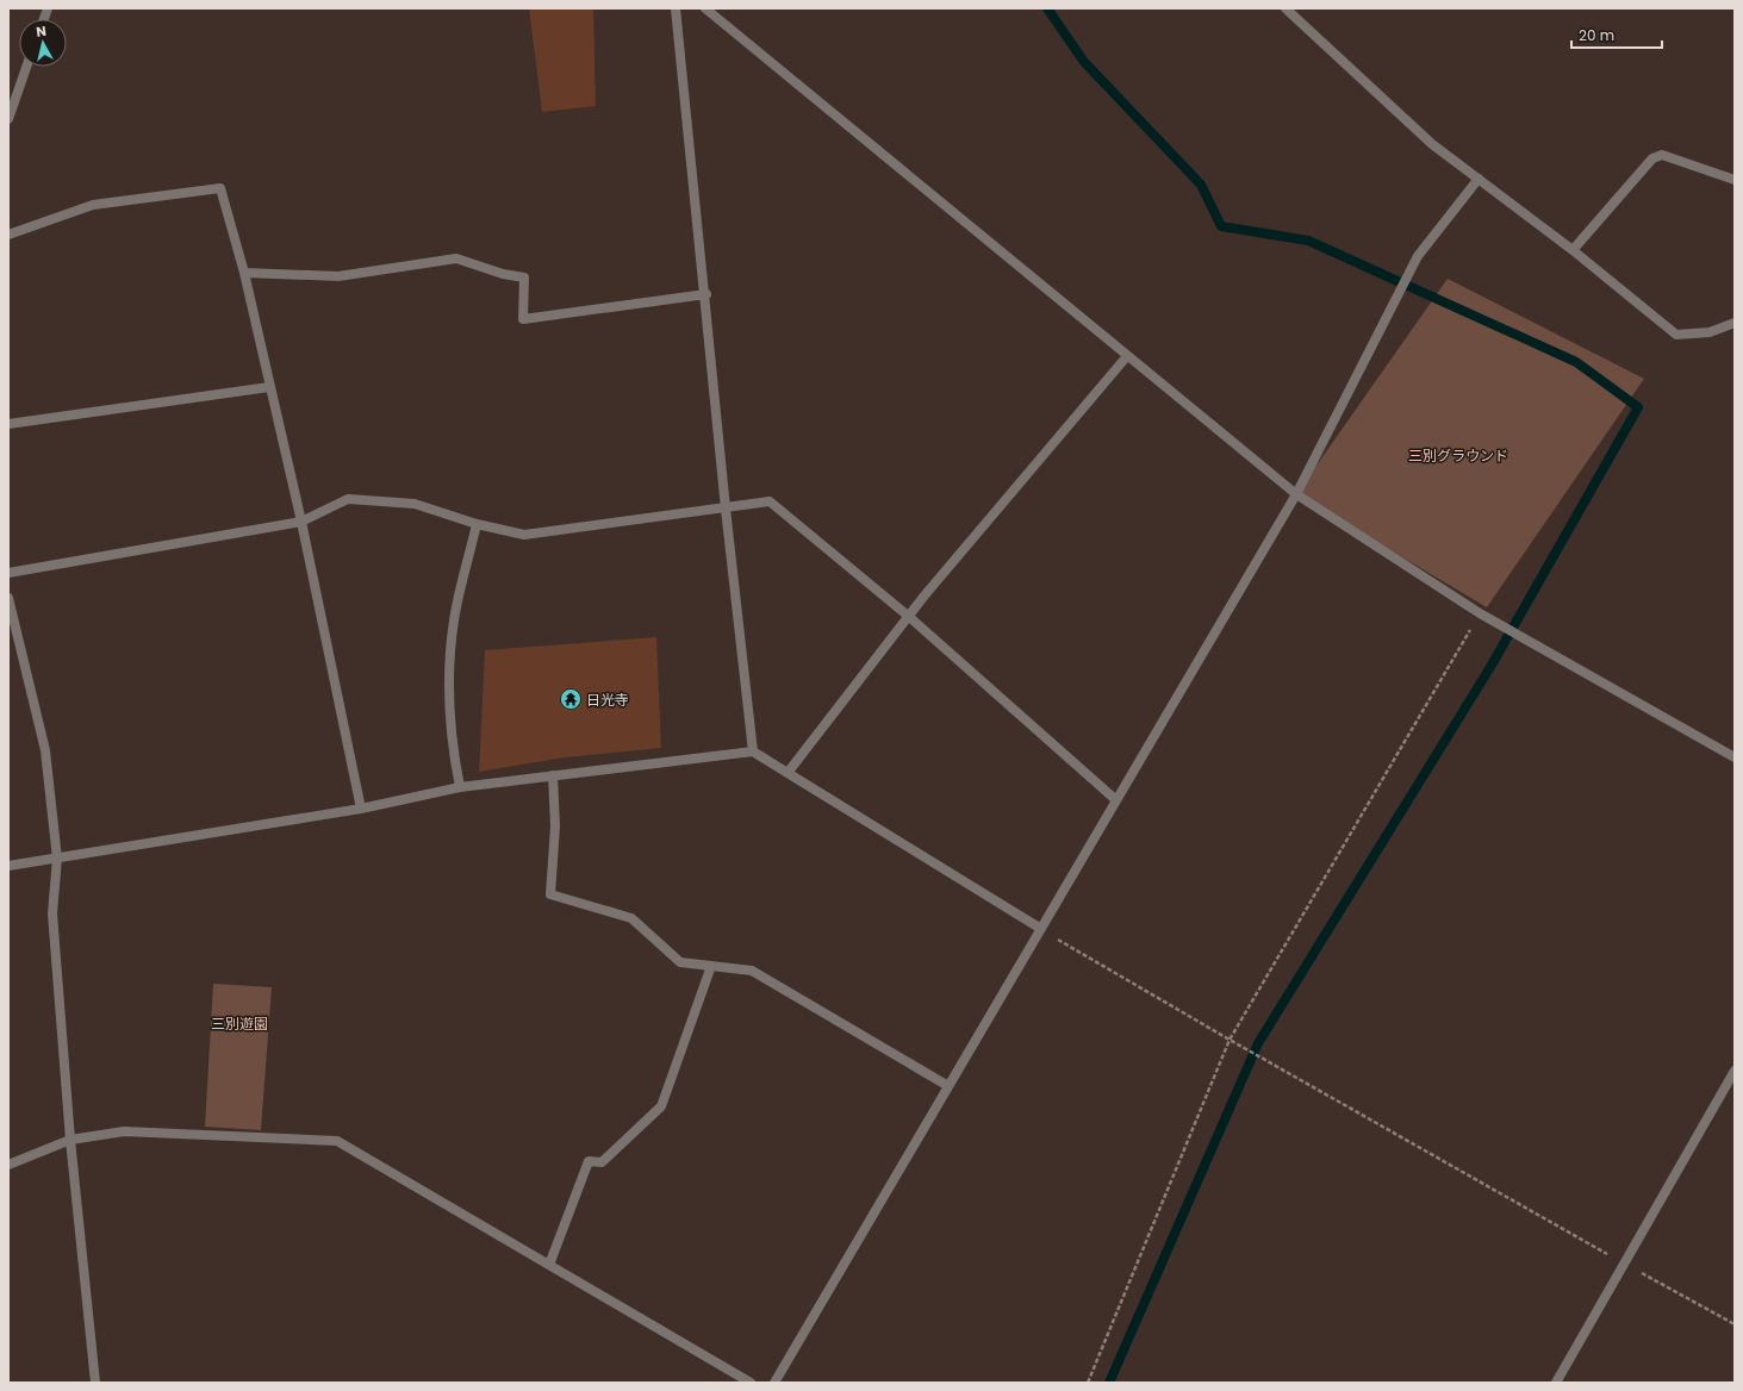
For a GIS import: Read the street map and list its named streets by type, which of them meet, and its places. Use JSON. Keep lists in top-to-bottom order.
{
  "parks": ["三別グラウンド", "三別遊園"],
  "places": {
    "temple": ["日光寺"]
  },
  "scale_bar": "20 m",
  "north": "top"
}
